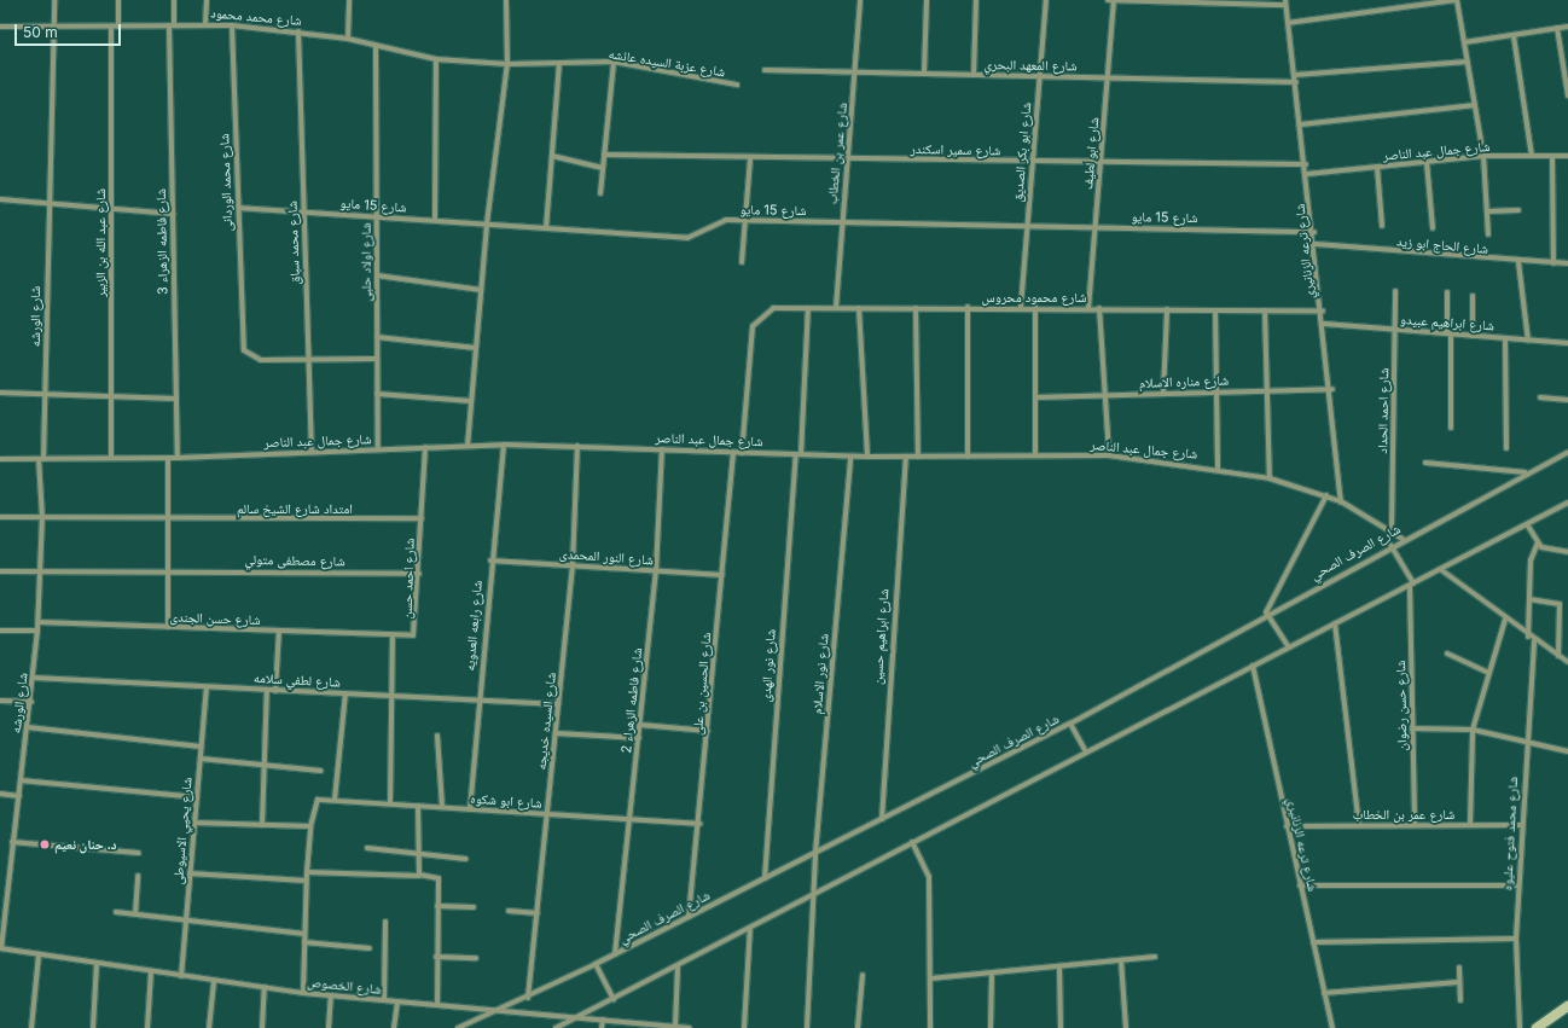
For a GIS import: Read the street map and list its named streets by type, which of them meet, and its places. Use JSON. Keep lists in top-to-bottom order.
{
  "streets": {
    "street": [
      "شارع محمد محمود",
      "شارع عزبة السيده عائشه",
      "شارع المعهد البحري",
      "شارع سمير اسكندر",
      "شارع جمال عبد الناصر",
      "شارع ابو بكر الصديق",
      "شارع عمر بن الخطاب",
      "شارع ابو لطيف",
      "شارع محمد الوردانى",
      "شارع 15 مايو",
      "شارع فاطمه الزهراء 3",
      "شارع عبد الله بن الزبير",
      "شارع محمد سباق",
      "شارع الحاج ابو زيد",
      "شارع ترعه الزنانيري",
      "شارع اولاد حلبى",
      "شارع محمود محروس",
      "شارع الورشه",
      "شارع ابراهيم عبيدو",
      "شارع مناره الاسلام",
      "شارع احمد الحداد",
      "امتداد شارع الشيخ سالم",
      "شارع الصرف الصحي",
      "شارع النور المحمدى",
      "شارع مصطفى متولي",
      "شارع احمد حسن",
      "شارع حسن الجندى",
      "شارع رابعه العدويه",
      "شارع ابراهيم حسين",
      "شارع نور الهدى",
      "شارع نور الاسلام",
      "شارع لطفي سلامه",
      "شارع الحسين بن على",
      "شارع فاطمه الزهراء 2",
      "شارع حسن رضوان",
      "شارع السيده خديجه",
      "شارع ابو شكوه",
      "شارع يحيي الاسيوطى",
      "شارع محمد فتوح عليوه",
      "شارع الخصوص"
    ]
  },
  "crossings": [
    ["شارع محمد محمود", "شارع عزبة السيده عائشه"],
    ["شارع محمد محمود", "شارع محمد الوردانى"],
    ["شارع محمد محمود", "شارع فاطمه الزهراء 3"],
    ["شارع محمد محمود", "شارع عبد الله بن الزبير"],
    ["شارع محمد محمود", "شارع محمد سباق"],
    ["شارع محمد محمود", "شارع اولاد حلبى"],
    ["شارع محمد محمود", "شارع الورشه"],
    ["شارع المعهد البحري", "شارع ابو بكر الصديق"],
    ["شارع المعهد البحري", "شارع عمر بن الخطاب"],
    ["شارع المعهد البحري", "شارع ابو لطيف"],
    ["شارع المعهد البحري", "شارع ترعه الزنانيري"],
    ["شارع سمير اسكندر", "شارع ابو بكر الصديق"],
    ["شارع سمير اسكندر", "شارع عمر بن الخطاب"],
    ["شارع سمير اسكندر", "شارع ابو لطيف"],
    ["شارع سمير اسكندر", "شارع ترعه الزنانيري"],
    ["شارع جمال عبد الناصر", "شارع فاطمه الزهراء 3"],
    ["شارع جمال عبد الناصر", "شارع عبد الله بن الزبير"],
    ["شارع جمال عبد الناصر", "شارع محمد سباق"],
    ["شارع جمال عبد الناصر", "شارع ترعه الزنانيري"],
    ["شارع جمال عبد الناصر", "شارع اولاد حلبى"],
    ["شارع جمال عبد الناصر", "شارع محمود محروس"],
    ["شارع جمال عبد الناصر", "شارع الورشه"],
    ["شارع جمال عبد الناصر", "شارع احمد الحداد"],
    ["شارع جمال عبد الناصر", "شارع الصرف الصحي"],
    ["شارع جمال عبد الناصر", "شارع احمد حسن"],
    ["شارع جمال عبد الناصر", "شارع رابعه العدويه"],
    ["شارع جمال عبد الناصر", "شارع ابراهيم حسين"],
    ["شارع جمال عبد الناصر", "شارع نور الهدى"],
    ["شارع جمال عبد الناصر", "شارع نور الاسلام"],
    ["شارع جمال عبد الناصر", "شارع الحسين بن على"],
    ["شارع جمال عبد الناصر", "شارع فاطمه الزهراء 2"],
    ["شارع جمال عبد الناصر", "شارع السيده خديجه"],
    ["شارع ابو بكر الصديق", "شارع 15 مايو"],
    ["شارع ابو بكر الصديق", "شارع محمود محروس"],
    ["شارع عمر بن الخطاب", "شارع 15 مايو"],
    ["شارع عمر بن الخطاب", "شارع ترعه الزنانيري"],
    ["شارع عمر بن الخطاب", "شارع محمود محروس"],
    ["شارع عمر بن الخطاب", "شارع حسن رضوان"],
    ["شارع عمر بن الخطاب", "شارع محمد فتوح عليوه"],
    ["شارع ابو لطيف", "شارع 15 مايو"],
    ["شارع ابو لطيف", "شارع محمود محروس"],
    ["شارع محمد الوردانى", "شارع 15 مايو"],
    ["شارع محمد الوردانى", "شارع محمد سباق"],
    ["شارع 15 مايو", "شارع محمد سباق"],
    ["شارع 15 مايو", "شارع ترعه الزنانيري"],
    ["شارع 15 مايو", "شارع اولاد حلبى"],
    ["شارع الحاج ابو زيد", "شارع ترعه الزنانيري"],
    ["شارع ترعه الزنانيري", "شارع محمود محروس"],
    ["شارع ترعه الزنانيري", "شارع ابراهيم عبيدو"],
    ["شارع ترعه الزنانيري", "شارع مناره الاسلام"],
    ["شارع محمود محروس", "شارع نور الهدى"],
    ["شارع الورشه", "امتداد شارع الشيخ سالم"],
    ["شارع الورشه", "شارع مصطفى متولي"],
    ["شارع الورشه", "شارع حسن الجندى"],
    ["شارع الورشه", "شارع لطفي سلامه"],
    ["شارع الورشه", "شارع الخصوص"],
    ["شارع ابراهيم عبيدو", "شارع احمد الحداد"],
    ["امتداد شارع الشيخ سالم", "شارع احمد حسن"],
    ["شارع الصرف الصحي", "شارع ابراهيم حسين"],
    ["شارع الصرف الصحي", "شارع نور الهدى"],
    ["شارع الصرف الصحي", "شارع نور الاسلام"],
    ["شارع الصرف الصحي", "شارع الحسين بن على"],
    ["شارع الصرف الصحي", "شارع فاطمه الزهراء 2"],
    ["شارع الصرف الصحي", "شارع السيده خديجه"],
    ["شارع الصرف الصحي", "شارع الخصوص"],
    ["شارع النور المحمدى", "شارع رابعه العدويه"],
    ["شارع النور المحمدى", "شارع الحسين بن على"],
    ["شارع النور المحمدى", "شارع فاطمه الزهراء 2"],
    ["شارع النور المحمدى", "شارع السيده خديجه"],
    ["شارع مصطفى متولي", "شارع احمد حسن"],
    ["شارع احمد حسن", "شارع حسن الجندى"],
    ["شارع احمد حسن", "شارع لطفي سلامه"],
    ["شارع احمد حسن", "شارع ابو شكوه"],
    ["شارع رابعه العدويه", "شارع لطفي سلامه"],
    ["شارع رابعه العدويه", "شارع ابو شكوه"],
    ["شارع لطفي سلامه", "شارع السيده خديجه"],
    ["شارع لطفي سلامه", "شارع يحيي الاسيوطى"],
    ["شارع الحسين بن على", "شارع ابو شكوه"],
    ["شارع فاطمه الزهراء 2", "شارع ابو شكوه"],
    ["شارع السيده خديجه", "شارع ابو شكوه"],
    ["شارع يحيي الاسيوطى", "شارع الخصوص"]
  ],
  "places": ["د. حنان نعيم"],
  "scale_bar": "50 m"
}
